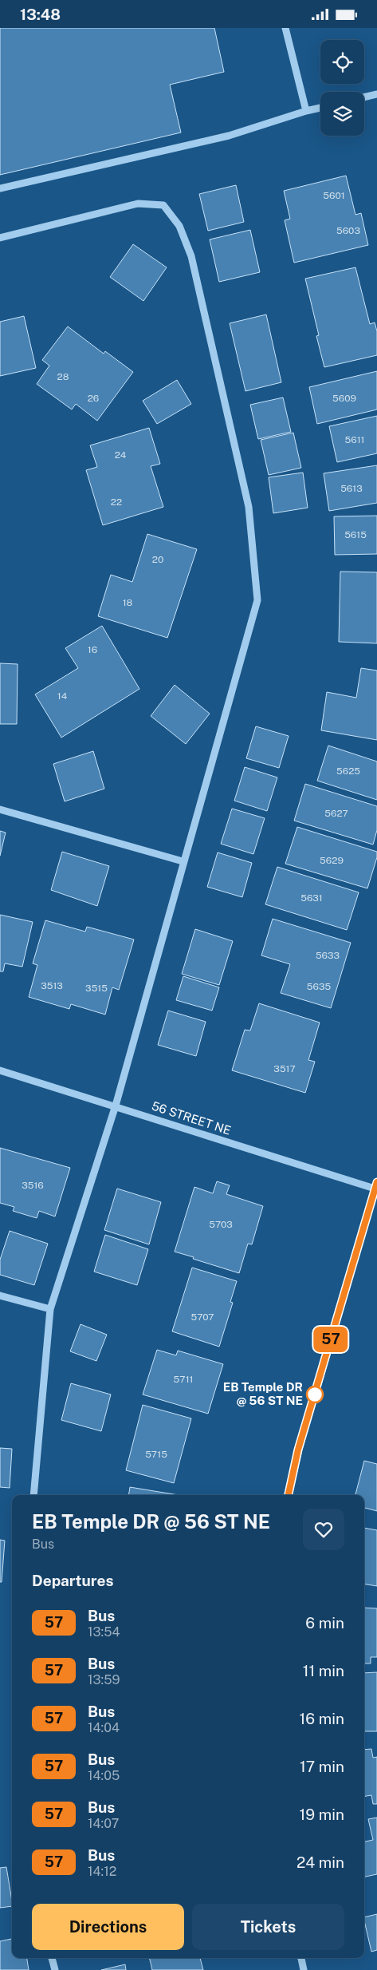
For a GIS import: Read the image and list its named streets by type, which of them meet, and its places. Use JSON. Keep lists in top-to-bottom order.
{
  "streets": {
    "street": ["56 STREET NE"]
  },
  "places": ["EB Temple DR @ 56 ST NE"],
  "lines": ["bus line 57"],
  "house_numbers": [
    "5601",
    "5603",
    "28",
    "26",
    "5609",
    "5611",
    "24",
    "5613",
    "22",
    "5615",
    "20",
    "18",
    "16",
    "14",
    "5625",
    "5627",
    "5629",
    "5631",
    "5633",
    "3513",
    "5635",
    "3515",
    "3517",
    "3516",
    "5703",
    "5707",
    "5711",
    "5715"
  ],
  "page": {
    "status": "13:48",
    "on_map": "57",
    "heading": [
      ["EB Temple DR @ 56 ST NE", "Bus"],
      "Departures"
    ],
    "list": [
      {
        "mark": "57",
        "name": "Bus",
        "note": "13:54",
        "value": "6 min"
      },
      {
        "mark": "57",
        "name": "Bus",
        "note": "13:59",
        "value": "11 min"
      },
      {
        "mark": "57",
        "name": "Bus",
        "note": "14:04",
        "value": "16 min"
      },
      {
        "mark": "57",
        "name": "Bus",
        "note": "14:05",
        "value": "17 min"
      },
      {
        "mark": "57",
        "name": "Bus",
        "note": "14:07",
        "value": "19 min"
      },
      {
        "mark": "57",
        "name": "Bus",
        "note": "14:12",
        "value": "24 min"
      }
    ],
    "buttons": ["Directions", "Tickets"]
  }
}
